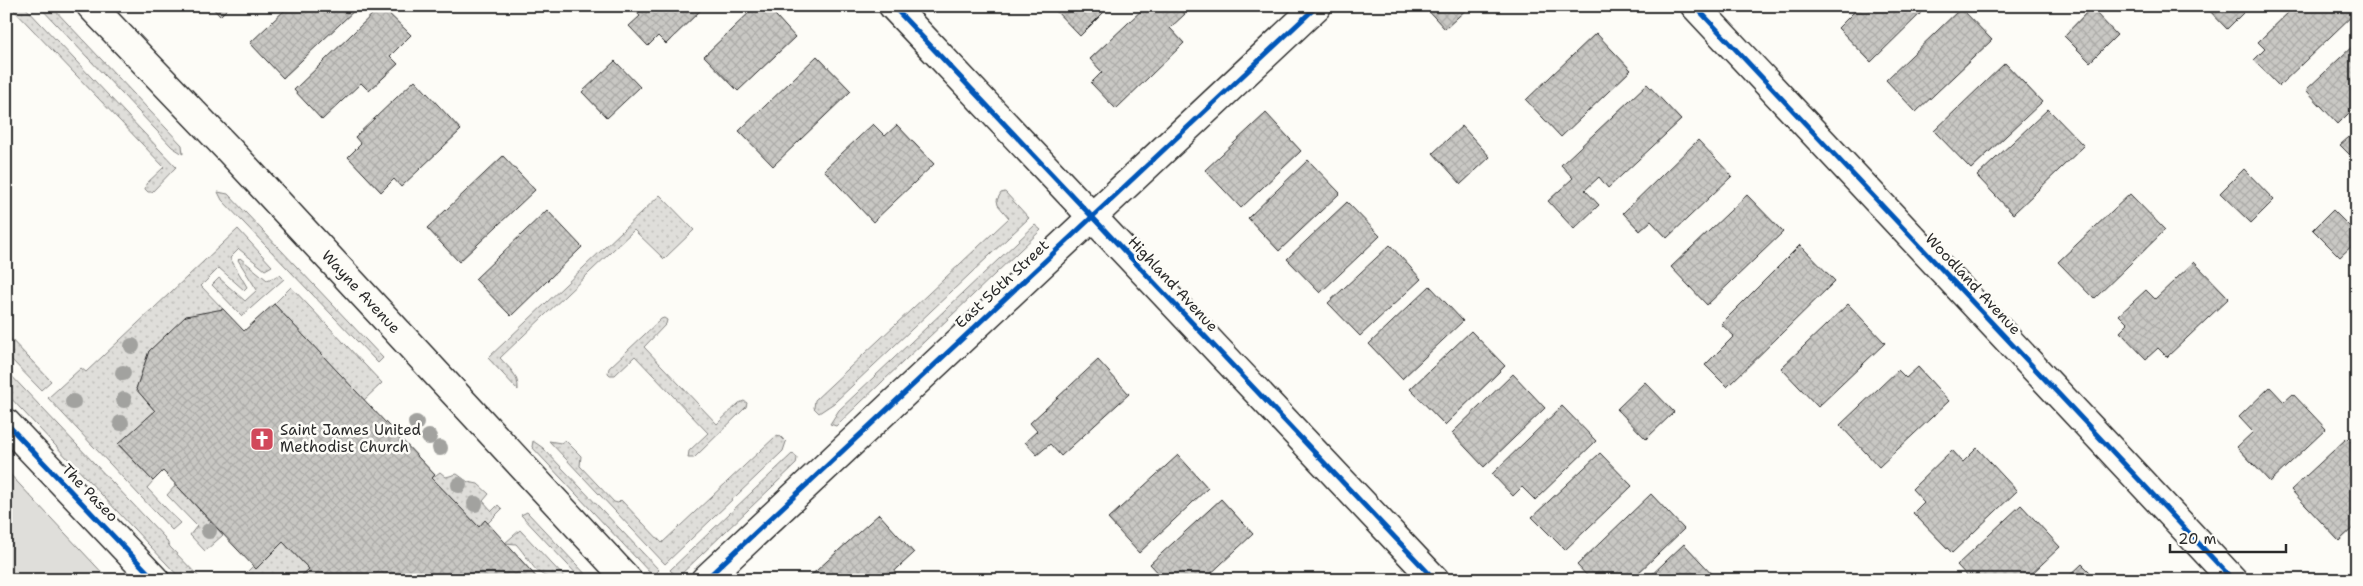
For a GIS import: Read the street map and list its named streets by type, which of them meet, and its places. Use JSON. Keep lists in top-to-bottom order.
{
  "streets": {
    "street": [
      "East 56th Street",
      "Highland Avenue",
      "Woodland Avenue",
      "Wayne Avenue",
      "The Paseo"
    ]
  },
  "crossings": [
    ["East 56th Street", "Highland Avenue"]
  ],
  "places": {
    "church": ["Saint James United Methodist Church"]
  },
  "scale_bar": "20 m"
}
